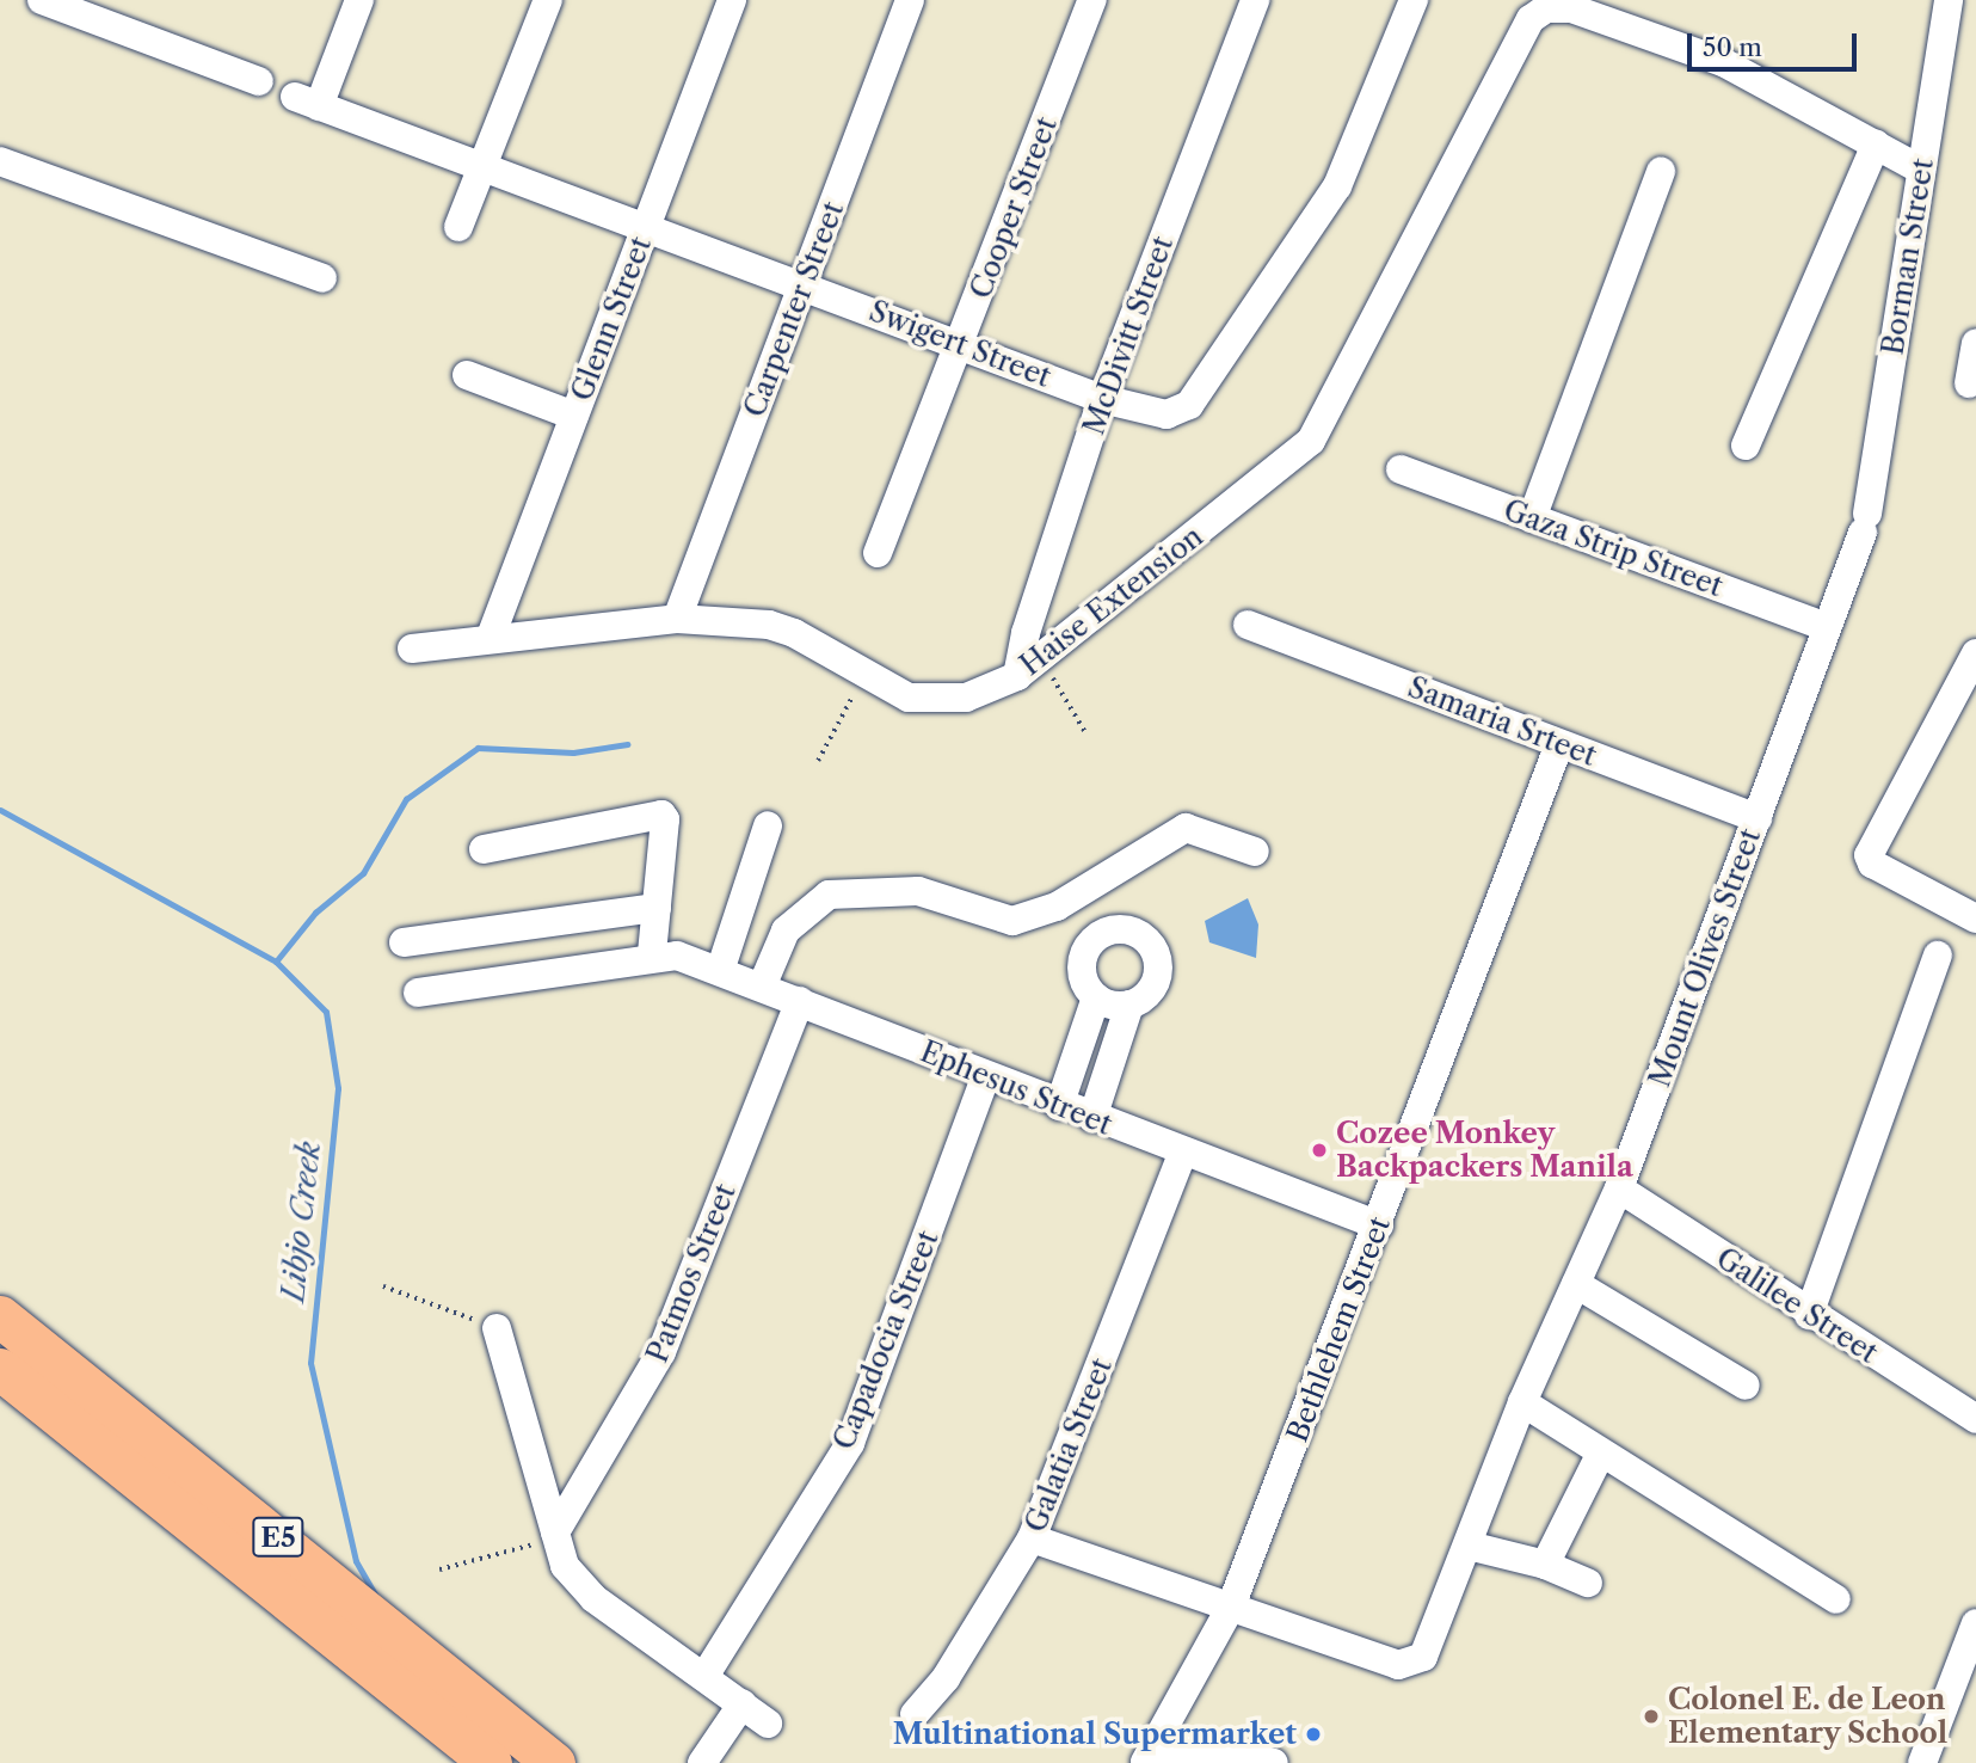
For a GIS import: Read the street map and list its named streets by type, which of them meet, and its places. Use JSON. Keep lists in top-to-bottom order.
{
  "streets": {
    "highway": ["E5"],
    "street": [
      "Cooper Street",
      "Borman Street",
      "Carpenter Street",
      "Glenn Street",
      "McDivitt Street",
      "Swigert Street",
      "Gaza Strip Street",
      "Haise Extension",
      "Samaria Srteet",
      "Mount Olives Street",
      "Ephesus Street",
      "Patmos Street",
      "Galilee Street",
      "Bethlehem Street",
      "Capadocia Street",
      "Galatia Street"
    ]
  },
  "crossings": [
    ["Cooper Street", "Swigert Street"],
    ["Borman Street", "Mount Olives Street"],
    ["Carpenter Street", "Swigert Street"],
    ["Carpenter Street", "Haise Extension"],
    ["Glenn Street", "Swigert Street"],
    ["Glenn Street", "Haise Extension"],
    ["McDivitt Street", "Swigert Street"],
    ["McDivitt Street", "Haise Extension"],
    ["Gaza Strip Street", "Mount Olives Street"],
    ["Samaria Srteet", "Mount Olives Street"],
    ["Samaria Srteet", "Bethlehem Street"],
    ["Mount Olives Street", "Galilee Street"],
    ["Mount Olives Street", "Bethlehem Street"],
    ["Ephesus Street", "Patmos Street"],
    ["Ephesus Street", "Bethlehem Street"],
    ["Ephesus Street", "Capadocia Street"],
    ["Ephesus Street", "Galatia Street"]
  ],
  "water": ["Libjo Creek"],
  "places": ["Cozee Monkey Backpackers Manila", "Colonel E. de Leon Elementary School", "Multinational Supermarket"],
  "scale_bar": "50 m"
}
